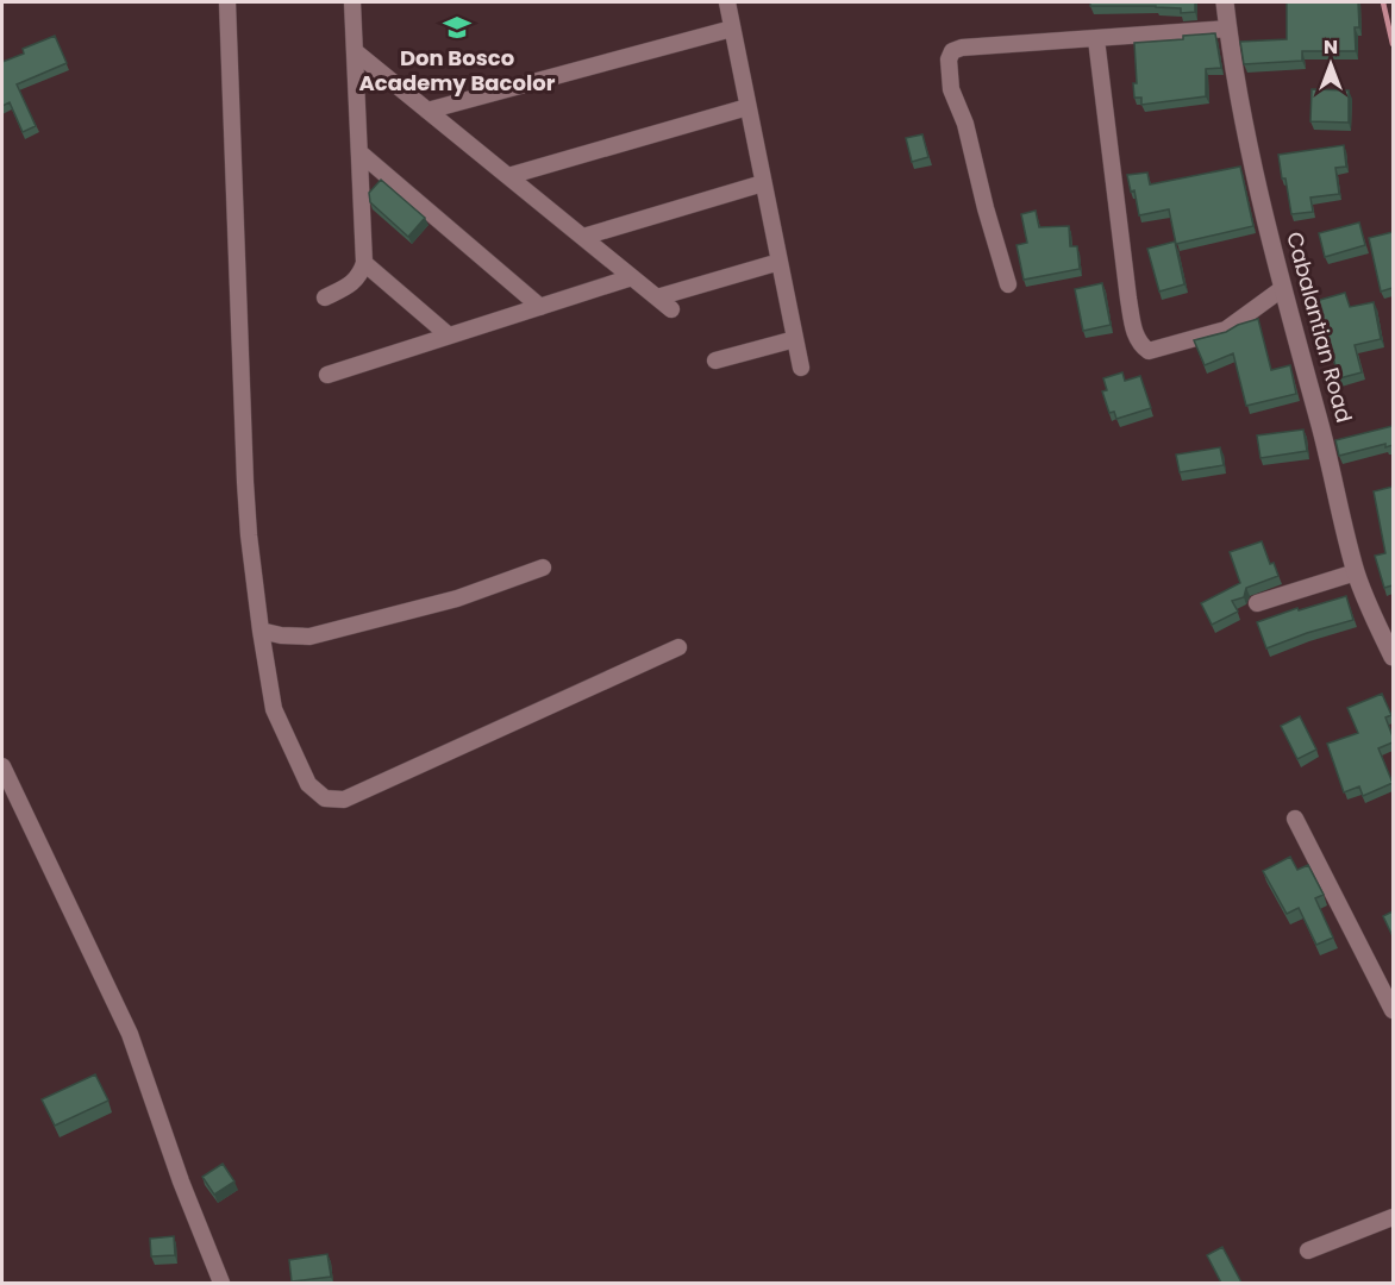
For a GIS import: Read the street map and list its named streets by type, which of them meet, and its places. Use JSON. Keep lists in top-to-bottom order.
{
  "streets": {
    "street": ["Cabalantian Road"]
  },
  "places": {
    "school or university": ["Don Bosco Academy Bacolor"]
  },
  "north": "top"
}
